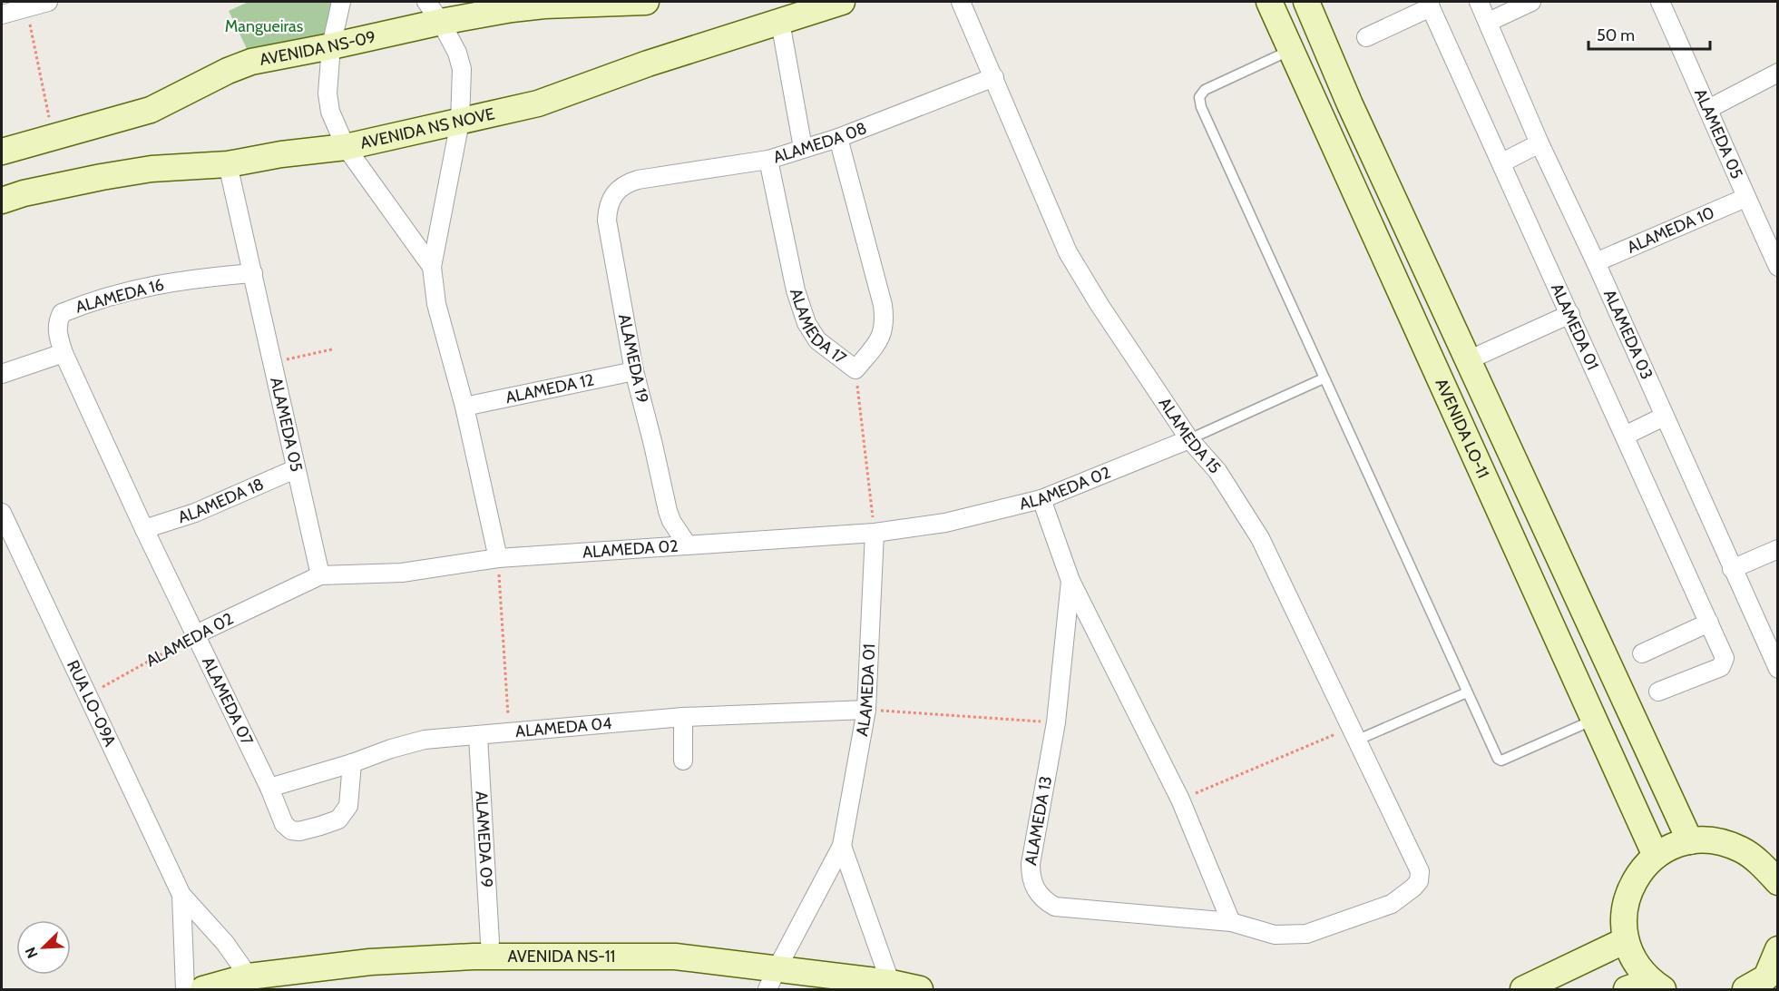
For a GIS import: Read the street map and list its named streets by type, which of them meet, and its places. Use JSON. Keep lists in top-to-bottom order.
{
  "streets": {
    "street": [
      "AVENIDA NS-09",
      "AVENIDA NS NOVE",
      "ALAMEDA 05",
      "ALAMEDA 08",
      "ALAMEDA 10",
      "ALAMEDA 16",
      "ALAMEDA 17",
      "ALAMEDA 01",
      "ALAMEDA 03",
      "ALAMEDA 19",
      "ALAMEDA 12",
      "AVENIDA LO-11",
      "ALAMEDA 15",
      "ALAMEDA 02",
      "ALAMEDA 18",
      "ALAMEDA 07",
      "RUA LO-09A",
      "ALAMEDA 04",
      "ALAMEDA 13",
      "ALAMEDA 09",
      "AVENIDA NS-11"
    ]
  },
  "crossings": [
    ["AVENIDA NS NOVE", "ALAMEDA 05"],
    ["ALAMEDA 05", "ALAMEDA 10"],
    ["ALAMEDA 05", "ALAMEDA 16"],
    ["ALAMEDA 05", "ALAMEDA 02"],
    ["ALAMEDA 05", "ALAMEDA 18"],
    ["ALAMEDA 08", "ALAMEDA 17"],
    ["ALAMEDA 08", "ALAMEDA 19"],
    ["ALAMEDA 08", "ALAMEDA 15"],
    ["ALAMEDA 10", "ALAMEDA 03"],
    ["ALAMEDA 16", "ALAMEDA 07"],
    ["ALAMEDA 01", "ALAMEDA 02"],
    ["ALAMEDA 01", "ALAMEDA 04"],
    ["ALAMEDA 19", "ALAMEDA 12"],
    ["ALAMEDA 19", "ALAMEDA 02"],
    ["ALAMEDA 15", "ALAMEDA 02"],
    ["ALAMEDA 15", "ALAMEDA 13"],
    ["ALAMEDA 02", "ALAMEDA 07"],
    ["ALAMEDA 02", "RUA LO-09A"],
    ["ALAMEDA 02", "ALAMEDA 13"],
    ["ALAMEDA 18", "ALAMEDA 07"],
    ["ALAMEDA 07", "ALAMEDA 04"],
    ["RUA LO-09A", "AVENIDA NS-11"],
    ["ALAMEDA 04", "ALAMEDA 09"]
  ],
  "parks": ["Mangueiras"],
  "scale_bar": "50 m",
  "north": "bottom left"
}
